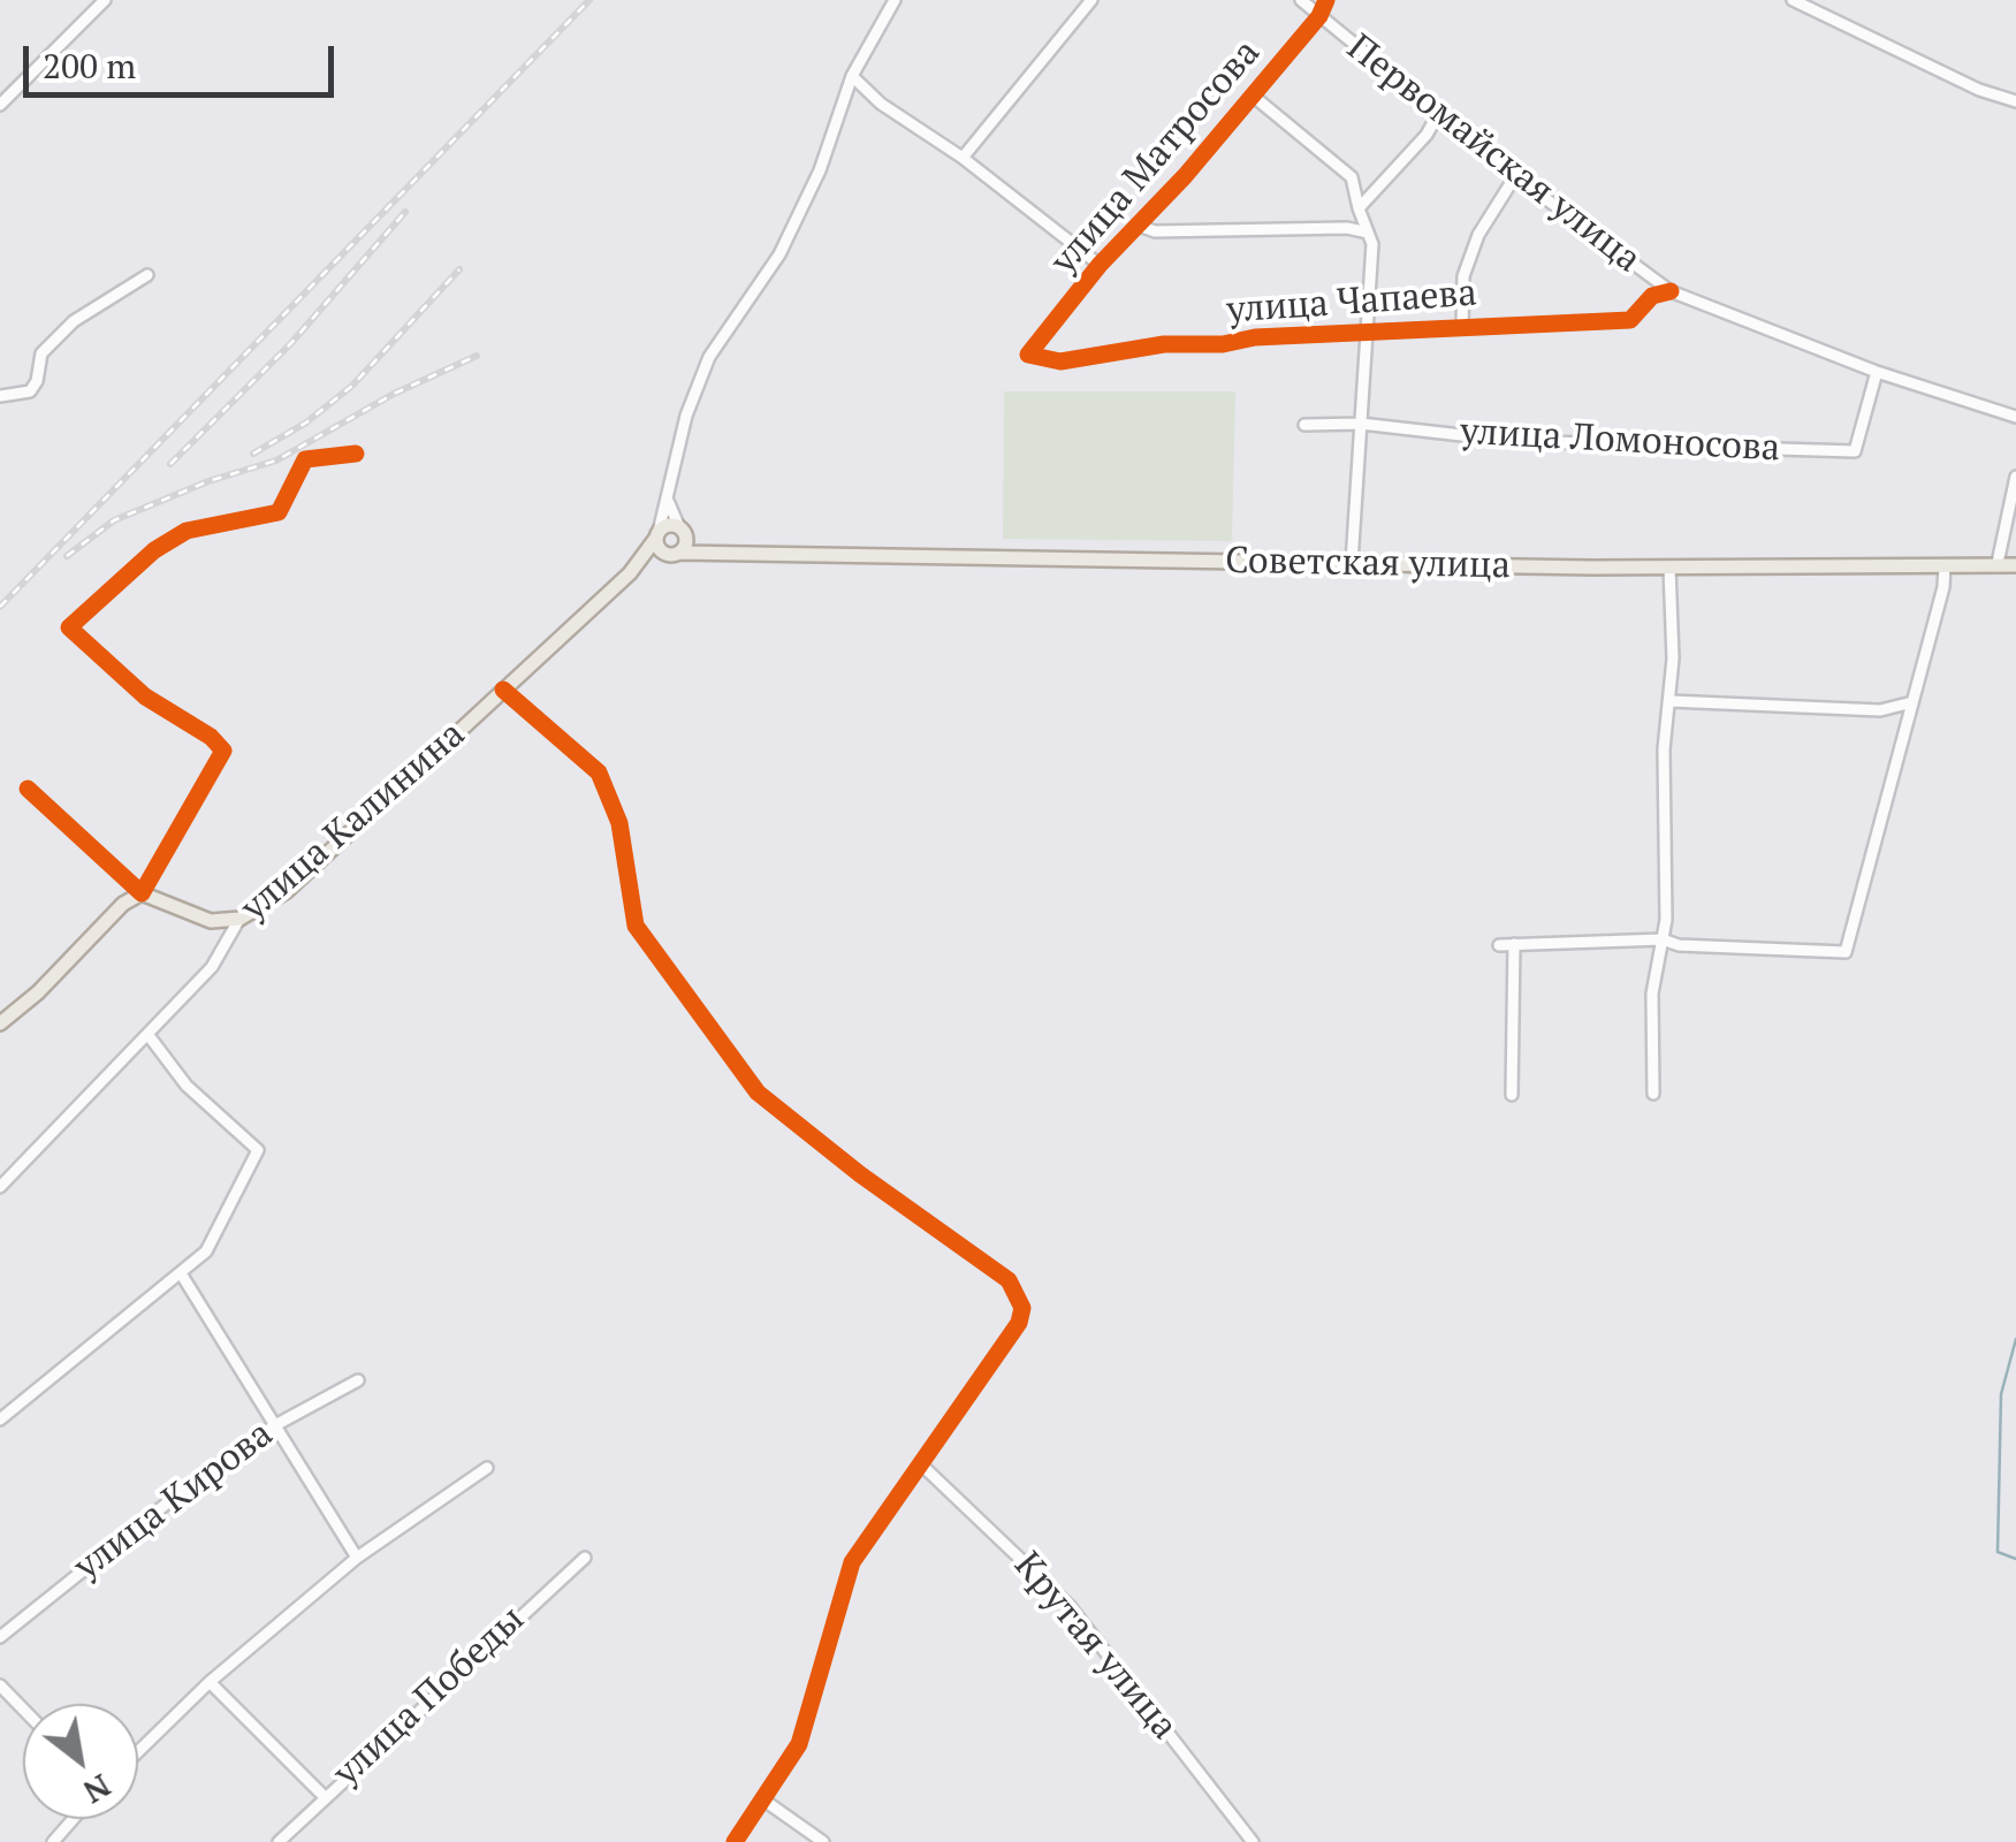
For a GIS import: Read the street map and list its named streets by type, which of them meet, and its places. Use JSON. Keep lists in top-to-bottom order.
{
  "streets": {
    "main road": ["Советская улица", "улица Калинина"],
    "street": [
      "Первомайская улица",
      "улица Матросова",
      "улица Чапаева",
      "улица Ломоносова",
      "улица Кирова",
      "Крутая улица",
      "улица Победы"
    ]
  },
  "crossings": [
    ["Первомайская улица", "улица Матросова"],
    ["Первомайская улица", "улица Чапаева"],
    ["Первомайская улица", "улица Ломоносова"],
    ["улица Матросова", "улица Чапаева"]
  ],
  "scale_bar": "200 m",
  "north": "bottom right"
}
